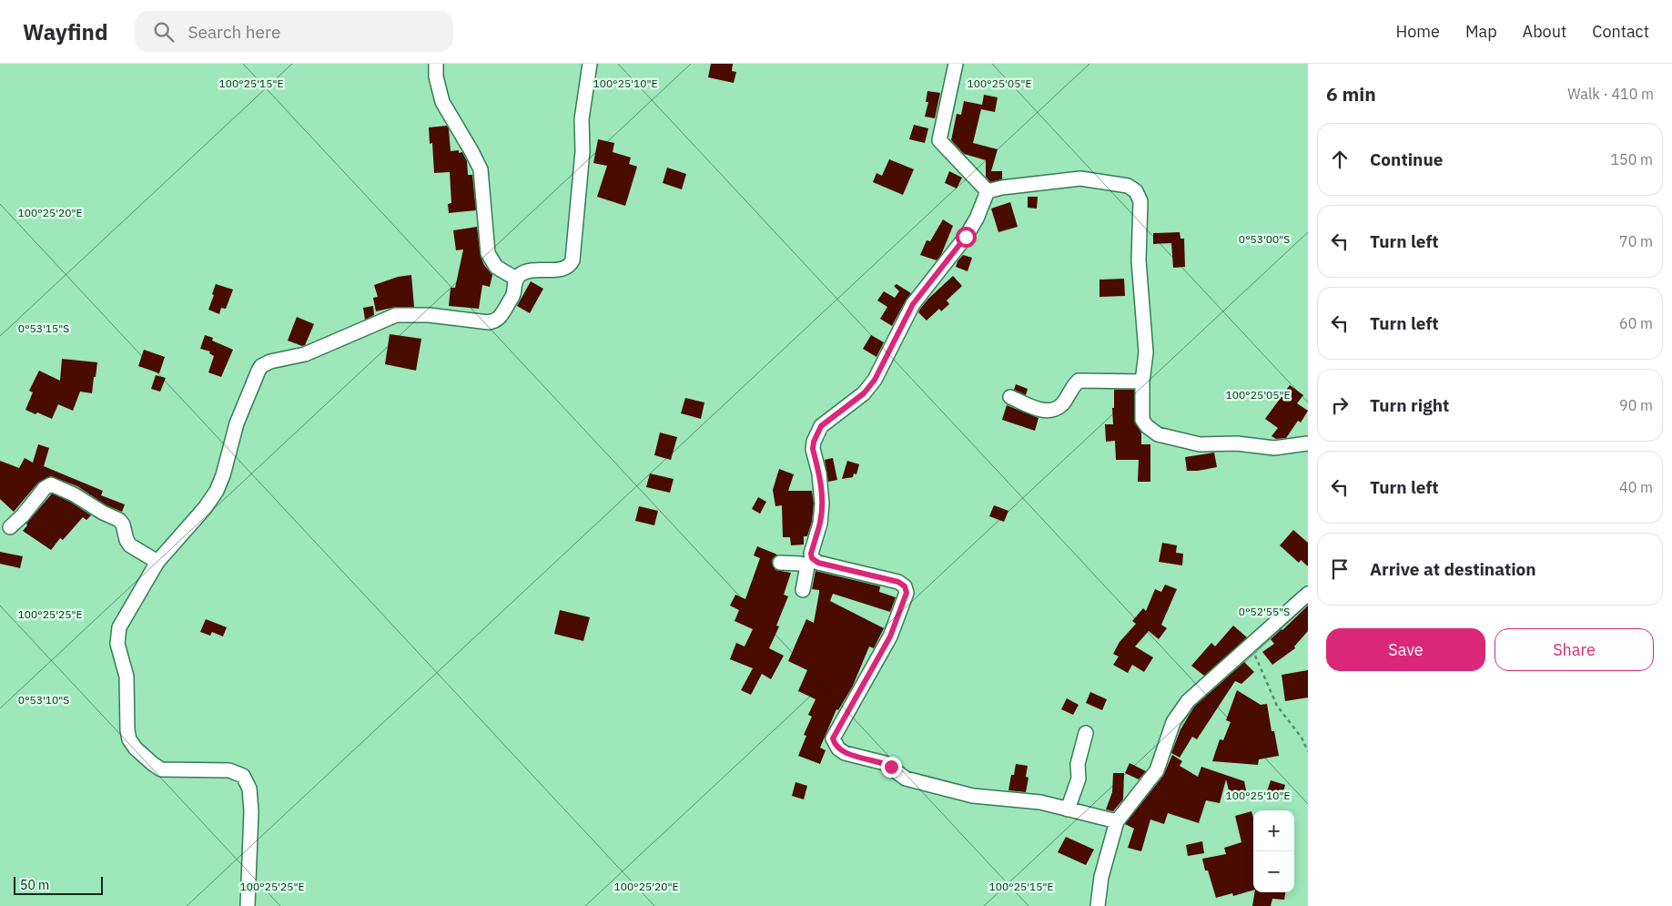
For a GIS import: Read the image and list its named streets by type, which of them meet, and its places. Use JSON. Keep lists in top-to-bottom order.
{
  "scale_bar": "50 m",
  "page": {
    "header": "Wayfind",
    "search": "Search here",
    "nav": [
      "Home",
      "Map",
      "About",
      "Contact"
    ],
    "heading": ["6 min", "Walk · 410 m"],
    "list": [
      ["Continue", "150 m"],
      ["Turn left", "70 m"],
      ["Turn left", "60 m"],
      ["Turn right", "90 m"],
      ["Turn left", "40 m"],
      "Arrive at destination"
    ],
    "buttons": ["Save", "Share"],
    "map_buttons": ["+", "−"],
    "scale": "50 m"
  },
  "coordinates": [
    "100°25'15\"E",
    "100°25'10\"E",
    "100°25'05\"E",
    "100°25'20\"E",
    "0°53'00\"S",
    "0°53'15\"S",
    "0°52'55\"S",
    "100°25'25\"E",
    "0°53'10\"S"
  ]
}
